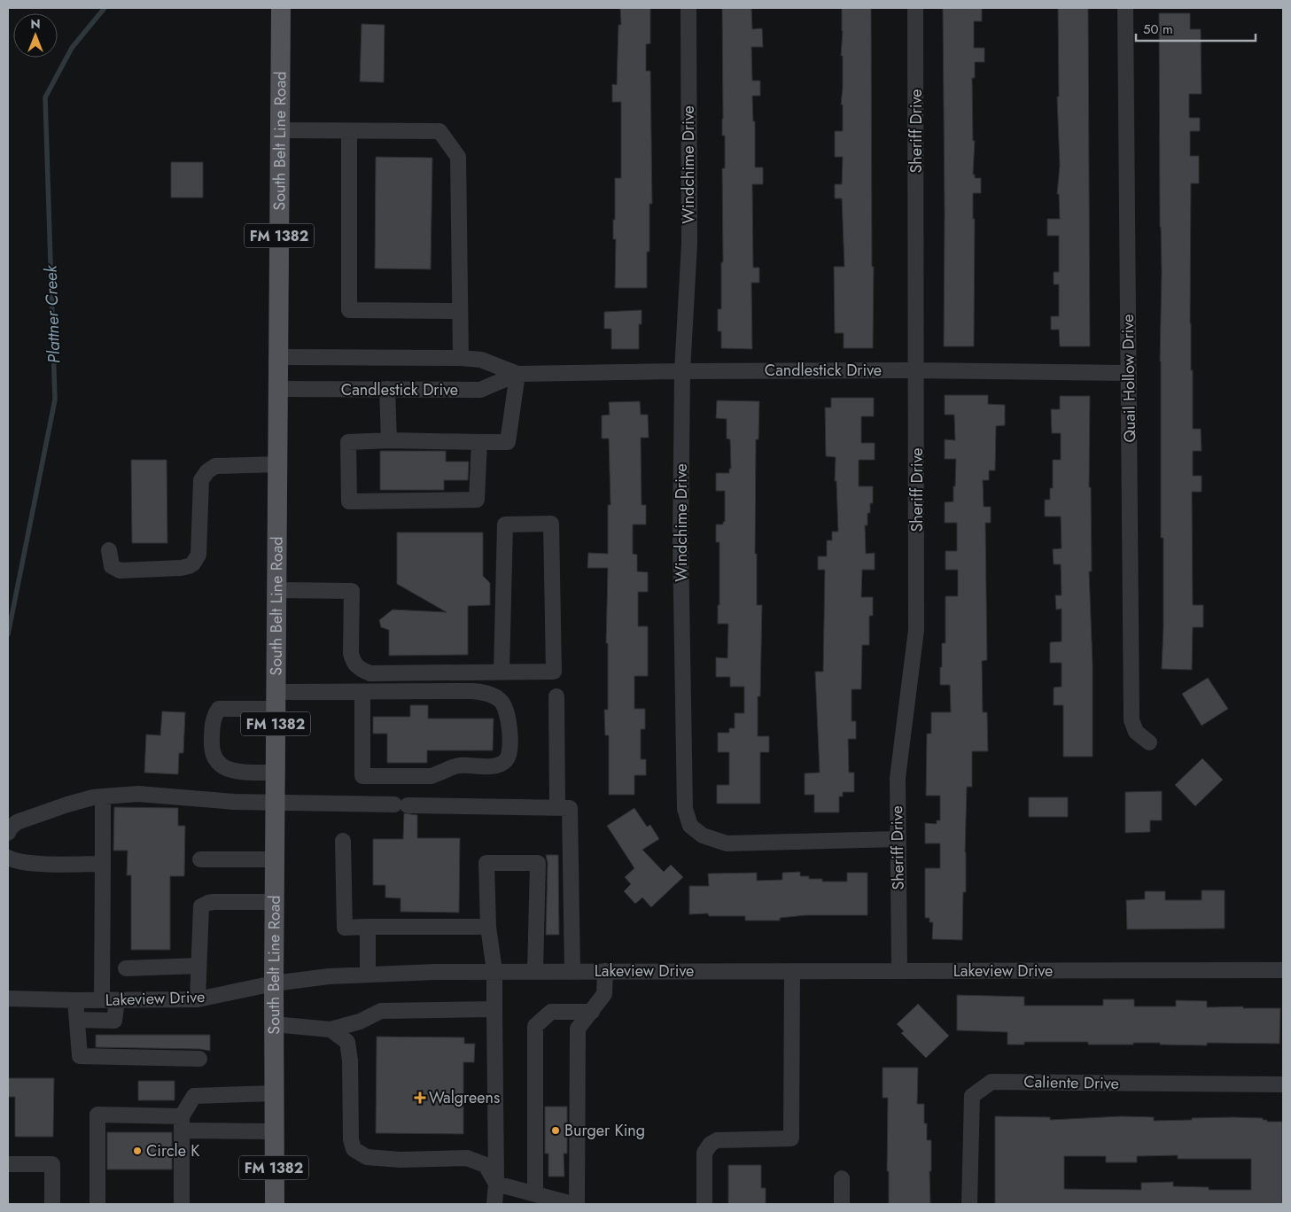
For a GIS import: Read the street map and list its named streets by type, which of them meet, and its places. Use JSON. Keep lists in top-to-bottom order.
{
  "streets": {
    "main road": ["South Belt Line Road", "FM 1382"],
    "street": [
      "Sheriff Drive",
      "Windchime Drive",
      "Candlestick Drive",
      "Quail Hollow Drive",
      "Lakeview Drive",
      "Caliente Drive"
    ]
  },
  "crossings": [
    ["Sheriff Drive", "Windchime Drive"],
    ["Sheriff Drive", "Candlestick Drive"],
    ["Sheriff Drive", "Lakeview Drive"],
    ["South Belt Line Road", "Candlestick Drive"],
    ["South Belt Line Road", "Lakeview Drive"],
    ["Windchime Drive", "Candlestick Drive"],
    ["Candlestick Drive", "Quail Hollow Drive"]
  ],
  "water": ["Plattner Creek"],
  "places": {
    "health": ["Walgreens"],
    "other": ["Burger King", "Circle K"]
  },
  "scale_bar": "50 m",
  "north": "top"
}
